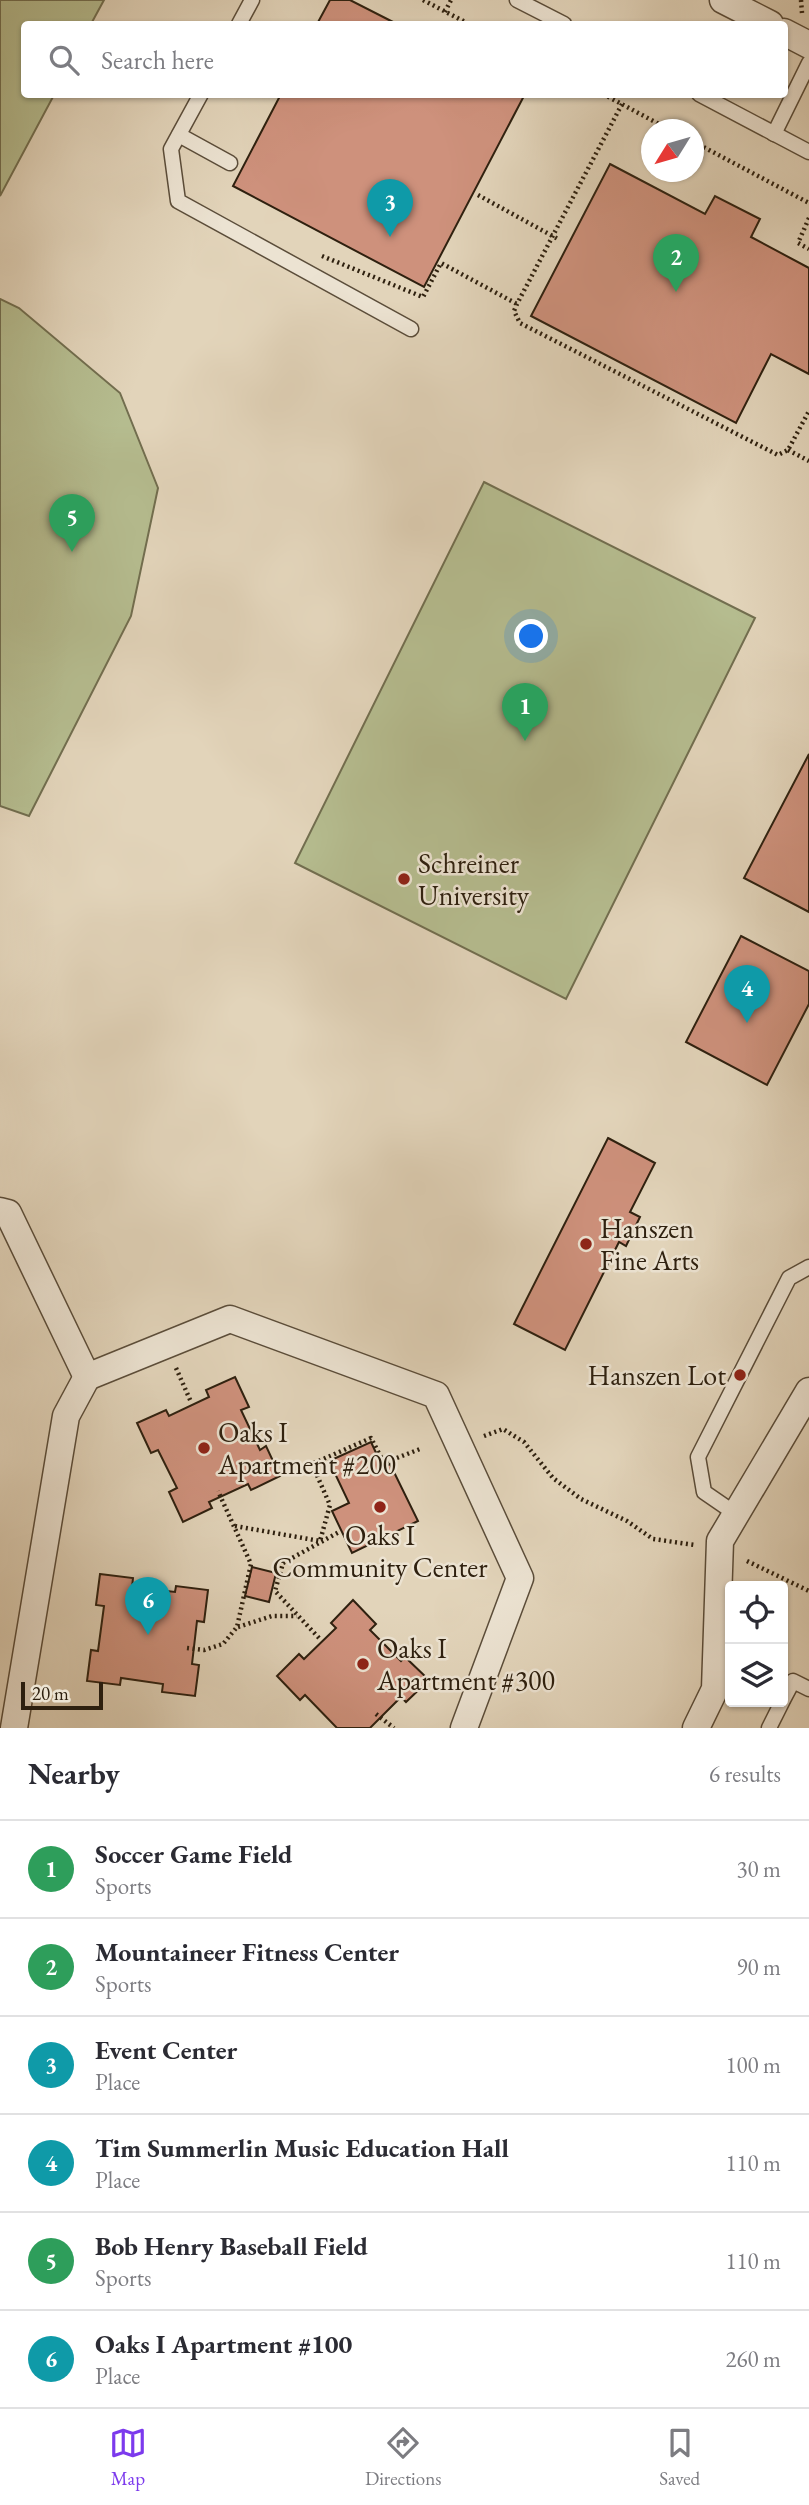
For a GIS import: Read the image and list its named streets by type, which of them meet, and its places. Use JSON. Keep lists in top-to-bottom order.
{
  "places": [
    "Schreiner University",
    "Hanszen Fine Arts",
    "Hanszen Lot",
    "Oaks I Apartment #200",
    "Oaks I Community Center",
    "Oaks I Apartment #300"
  ],
  "scale_bar": "20 m",
  "north": "bottom left",
  "page": {
    "search": "Search here",
    "pins": [
      "3",
      "2",
      "5",
      "1",
      "4",
      "6"
    ],
    "scale": "20 m",
    "heading": ["Nearby", "6 results"],
    "list": [
      {
        "mark": "1",
        "name": "Soccer Game Field",
        "note": "Sports",
        "value": "30 m"
      },
      {
        "mark": "2",
        "name": "Mountaineer Fitness Center",
        "note": "Sports",
        "value": "90 m"
      },
      {
        "mark": "3",
        "name": "Event Center",
        "note": "Place",
        "value": "100 m"
      },
      {
        "mark": "4",
        "name": "Tim Summerlin Music Education Hall",
        "note": "Place",
        "value": "110 m"
      },
      {
        "mark": "5",
        "name": "Bob Henry Baseball Field",
        "note": "Sports",
        "value": "110 m"
      },
      {
        "mark": "6",
        "name": "Oaks I Apartment #100",
        "note": "Place",
        "value": "260 m"
      }
    ],
    "nav": ["Map", "Directions", "Saved"]
  }
}
